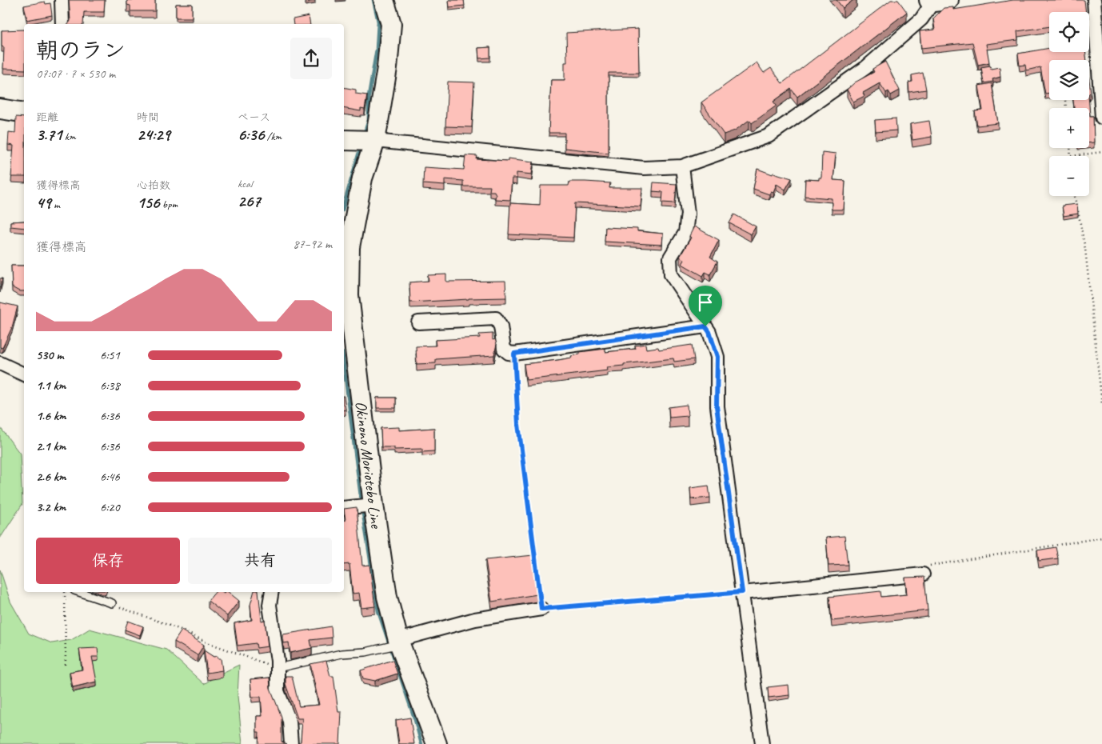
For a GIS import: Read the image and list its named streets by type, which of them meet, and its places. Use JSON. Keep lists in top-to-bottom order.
{
  "streets": {
    "main road": ["Okinono Moriotebo Line"]
  },
  "page": {
    "map_buttons": ["+", "−"],
    "heading": ["朝のラン", "07:07 · 7 × 530 m"],
    "stats": [
      ["距離", "3.71 km"],
      ["時間", "24:29"],
      ["ペース", "6:36 /km"],
      ["獲得標高", "49 m"],
      ["心拍数", "156 bpm"],
      ["kcal", "267"]
    ],
    "chart": ["獲得標高", "87–92 m"],
    "list": [
      {
        "name": "530 m",
        "note": "6:51"
      },
      {
        "name": "1.1 km",
        "note": "6:38"
      },
      {
        "name": "1.6 km",
        "note": "6:36"
      },
      {
        "name": "2.1 km",
        "note": "6:36"
      },
      {
        "name": "2.6 km",
        "note": "6:46"
      },
      {
        "name": "3.2 km",
        "note": "6:20"
      }
    ],
    "buttons": ["保存", "共有"]
  }
}
